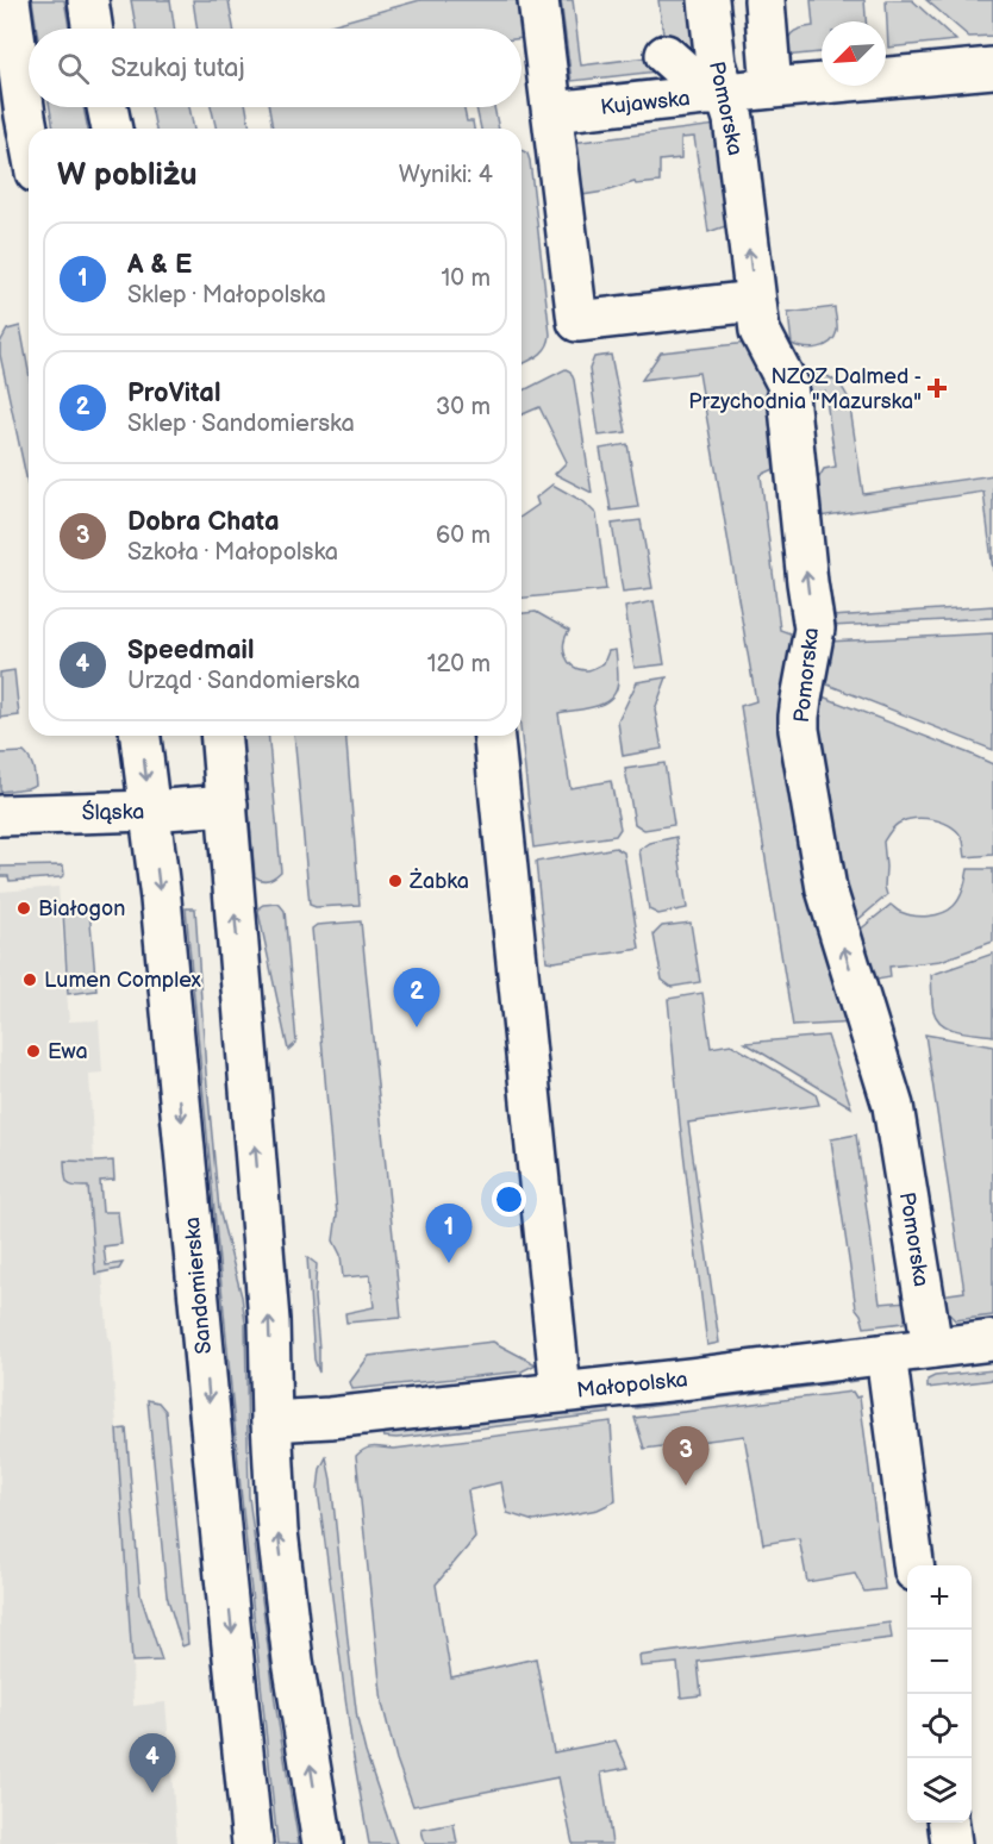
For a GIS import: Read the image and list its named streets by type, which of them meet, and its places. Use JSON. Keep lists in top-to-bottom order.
{
  "streets": {
    "street": [
      "Kujawska",
      "Pomorska",
      "Śląska",
      "Sandomierska",
      "Małopolska"
    ]
  },
  "crossings": [
    ["Kujawska", "Pomorska"],
    ["Pomorska", "Małopolska"],
    ["Śląska", "Sandomierska"]
  ],
  "places": {
    "health": ["NZOZ Dalmed - Przychodnia \"Mazurska\""],
    "other": [
      "Żabka",
      "Białogon",
      "Lumen Complex",
      "Ewa"
    ]
  },
  "north": "bottom left",
  "page": {
    "search": "Szukaj tutaj",
    "heading": ["W pobliżu", "Wyniki: 4"],
    "list": [
      {
        "mark": "1",
        "name": "A & E",
        "note": "Sklep · Małopolska",
        "value": "10 m"
      },
      {
        "mark": "2",
        "name": "ProVital",
        "note": "Sklep · Sandomierska",
        "value": "30 m"
      },
      {
        "mark": "3",
        "name": "Dobra Chata",
        "note": "Szkoła · Małopolska",
        "value": "60 m"
      },
      {
        "mark": "4",
        "name": "Speedmail",
        "note": "Urząd · Sandomierska",
        "value": "120 m"
      }
    ],
    "pins": [
      "2",
      "1",
      "3",
      "4"
    ],
    "map_buttons": ["+", "−"]
  }
}
